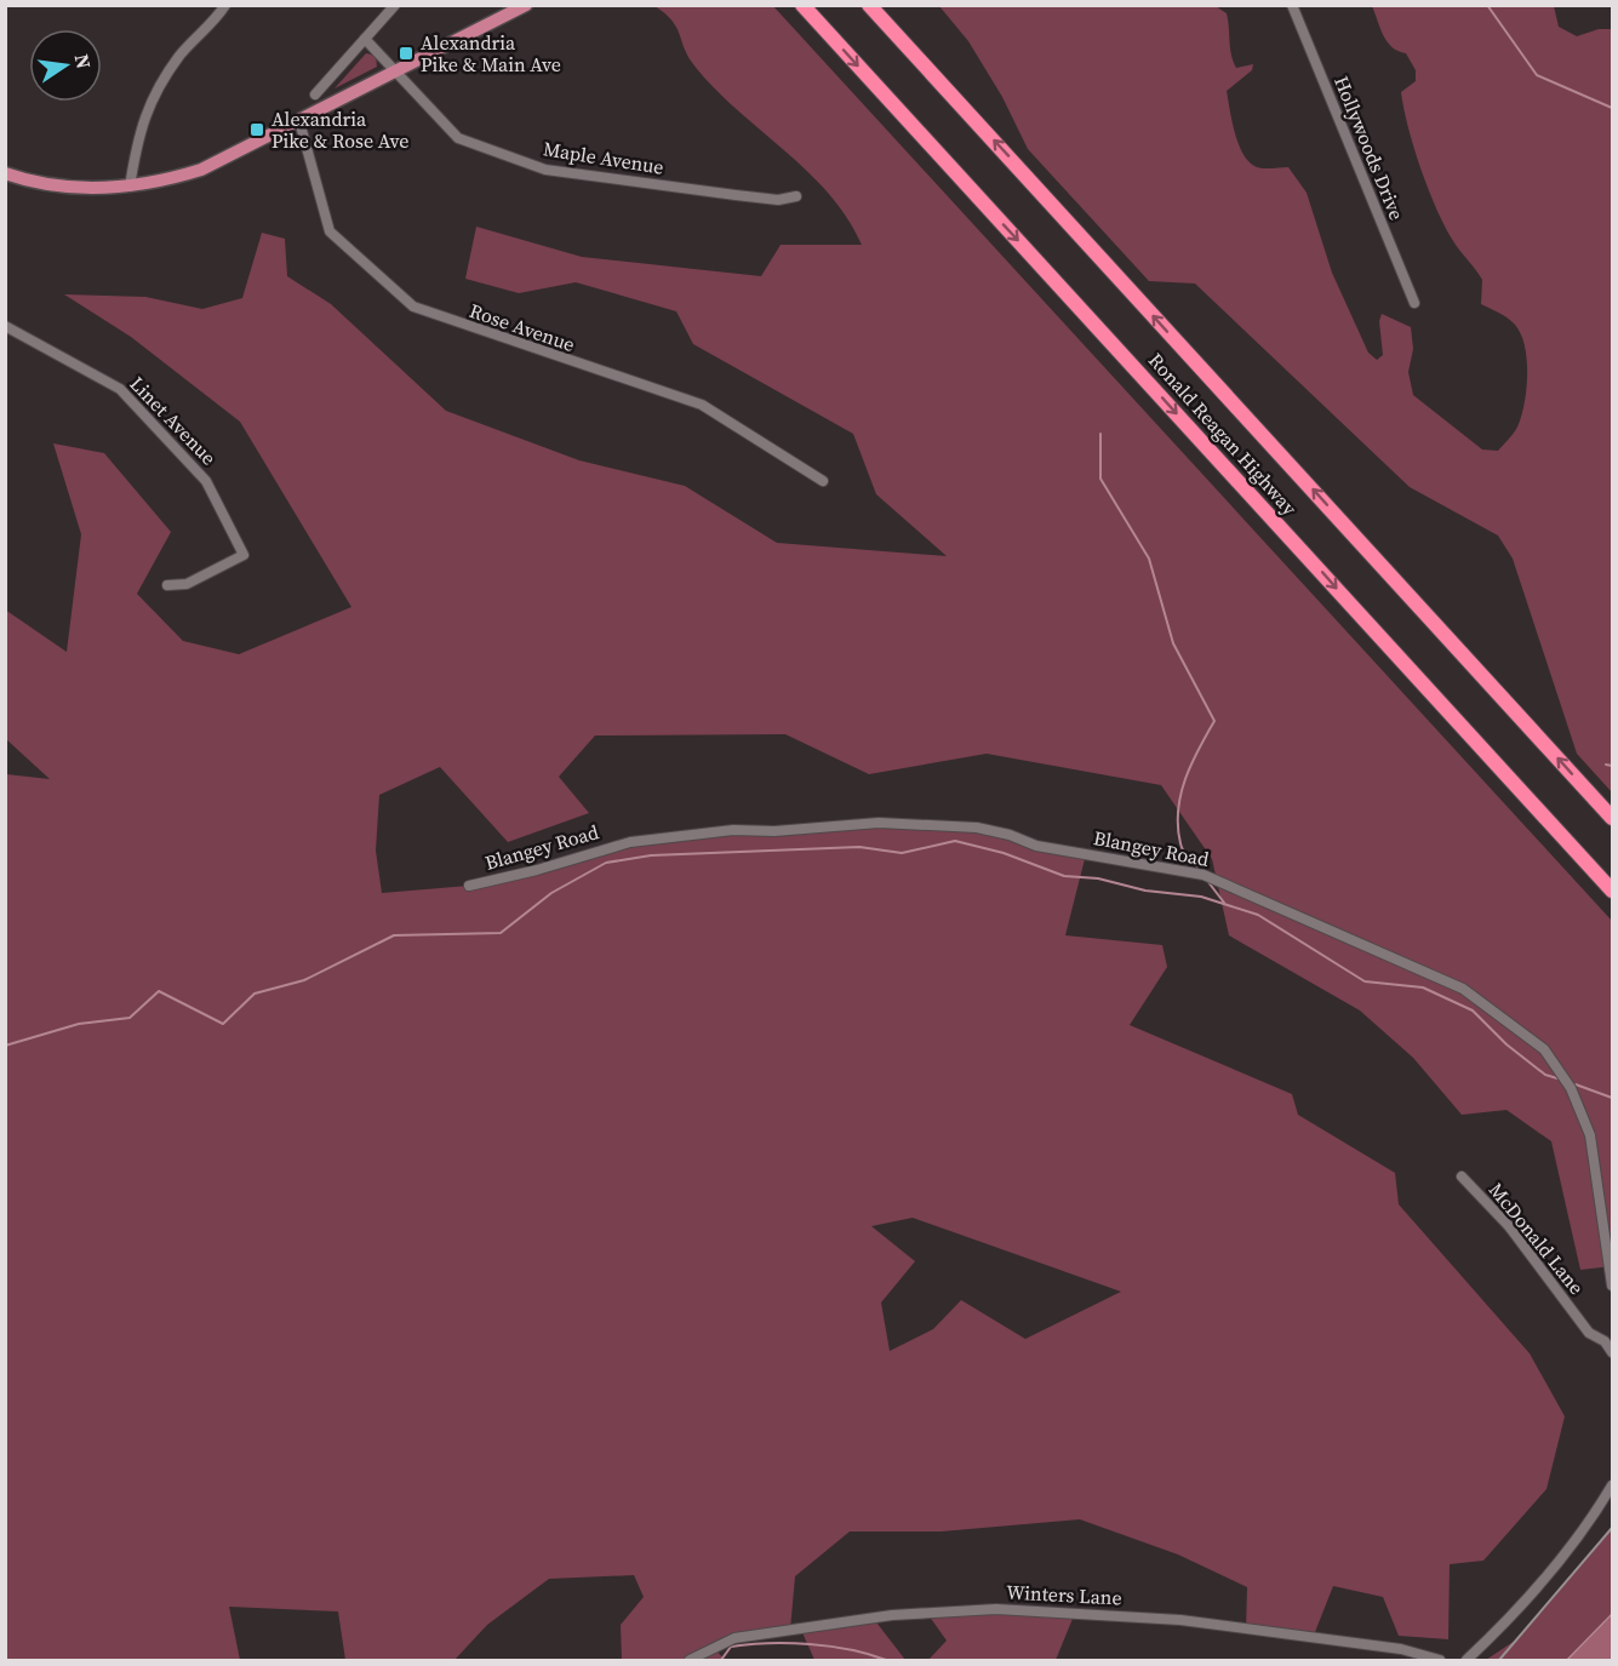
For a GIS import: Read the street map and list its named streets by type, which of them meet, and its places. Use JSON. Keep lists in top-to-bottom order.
{
  "streets": {
    "highway": ["Ronald Reagan Highway"],
    "street": [
      "Hollywoods Drive",
      "Maple Avenue",
      "Rose Avenue",
      "Linet Avenue",
      "Blangey Road",
      "McDonald Lane",
      "Winters Lane"
    ]
  },
  "places": {
    "transit": ["Alexandria Pike & Main Ave", "Alexandria Pike & Rose Ave"]
  },
  "north": "right"
}
